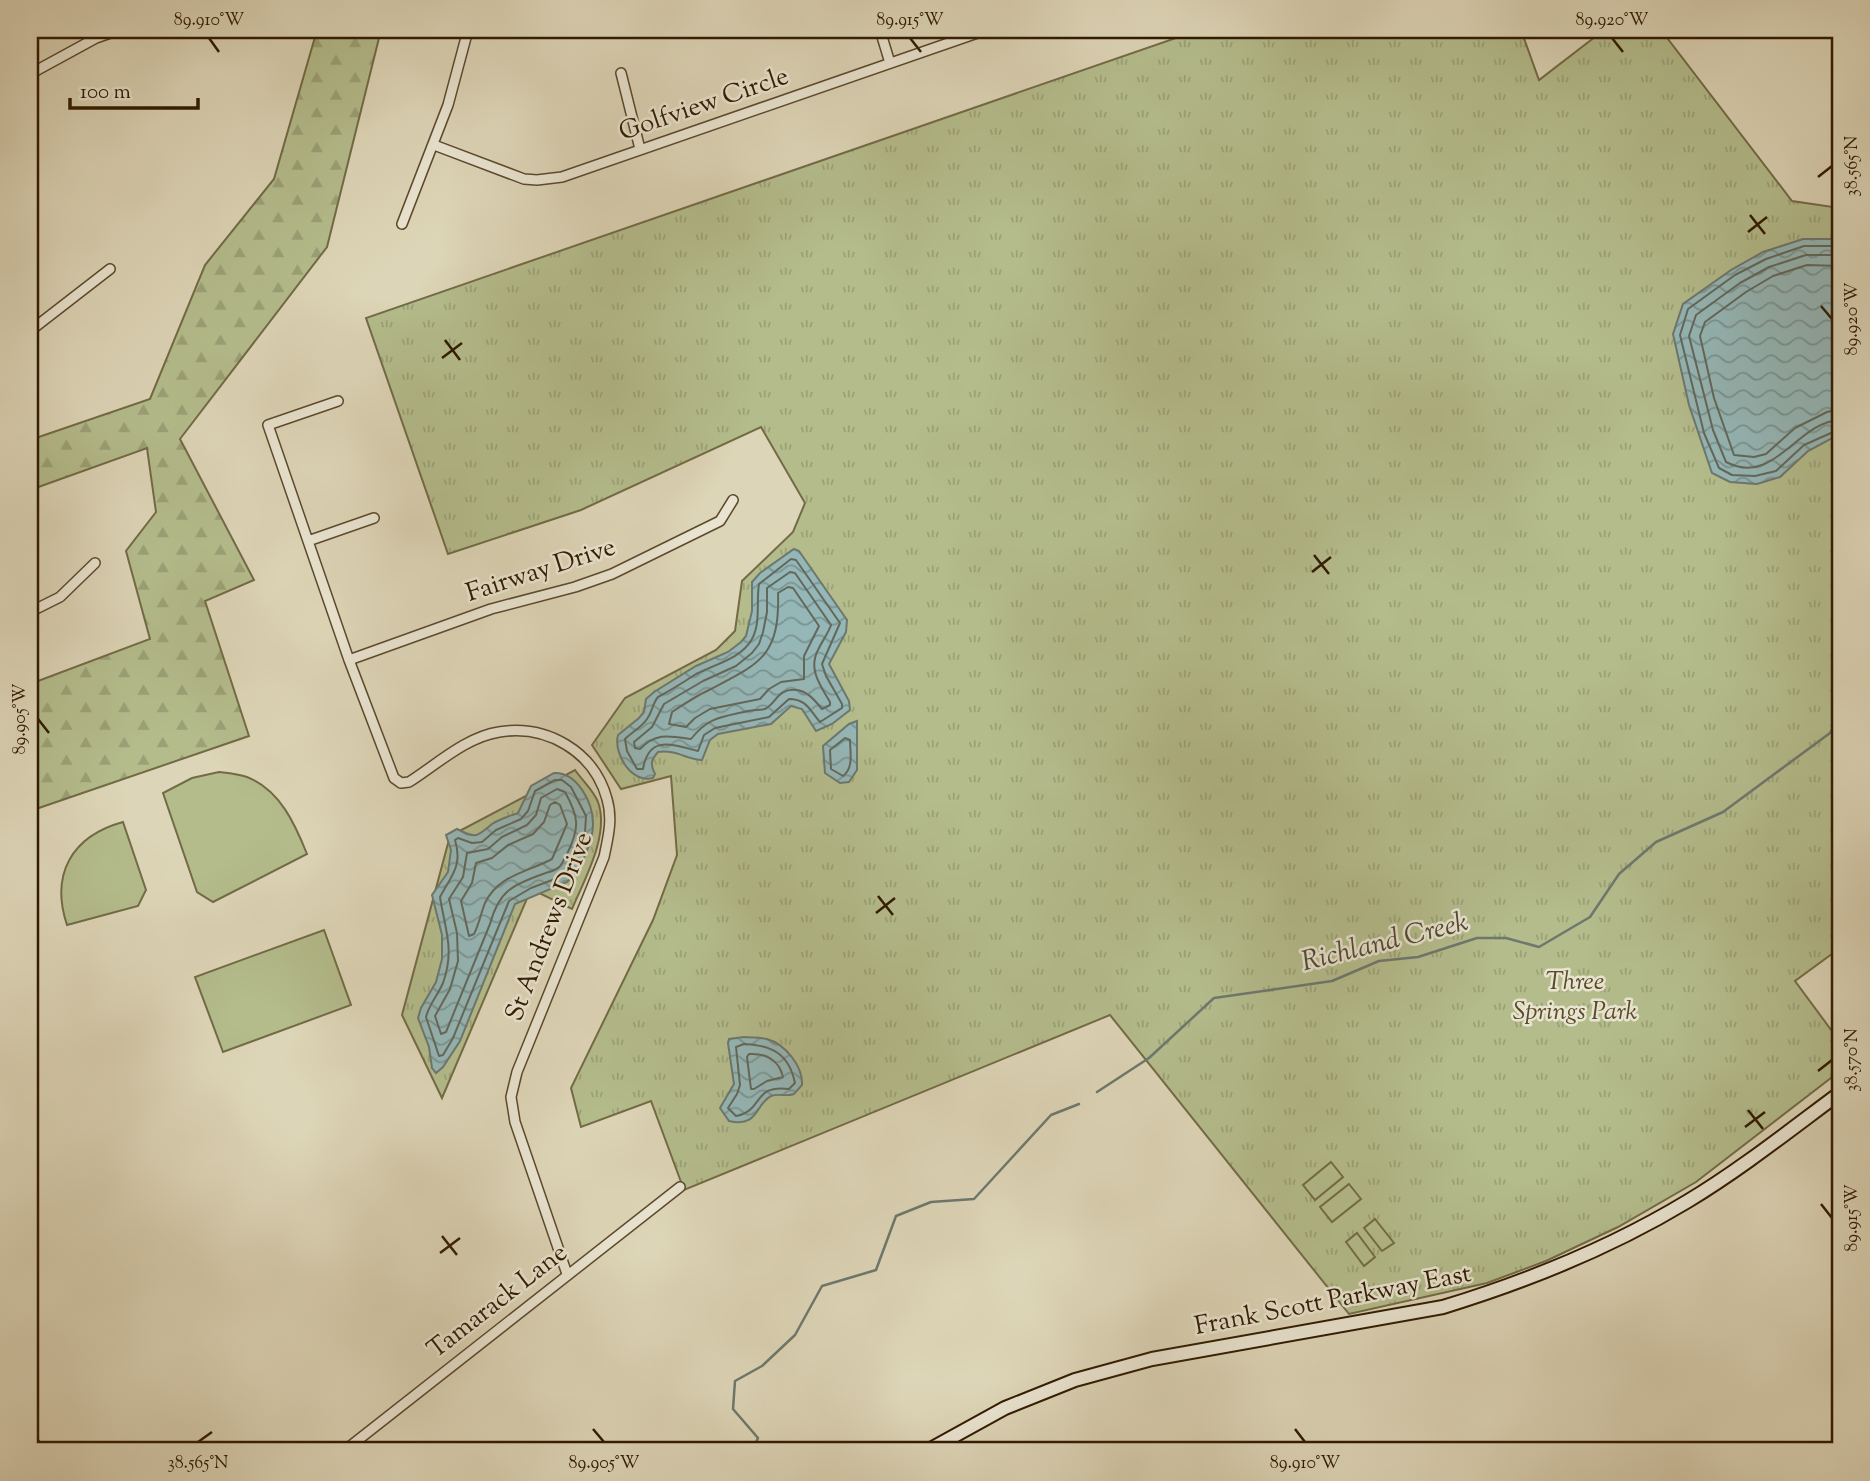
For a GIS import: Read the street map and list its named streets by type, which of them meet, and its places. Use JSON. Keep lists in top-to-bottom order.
{
  "streets": {
    "main road": ["Frank Scott Parkway East"],
    "street": [
      "Golfview Circle",
      "Fairway Drive",
      "St Andrews Drive",
      "Tamarack Lane"
    ]
  },
  "crossings": [
    ["Fairway Drive", "St Andrews Drive"],
    ["St Andrews Drive", "Tamarack Lane"]
  ],
  "water": ["Richland Creek"],
  "parks": ["Three Springs Park"],
  "scale_bar": "100 m",
  "coordinates": [
    "89.910°W",
    "89.915°W",
    "89.920°W",
    "38.565°N",
    "89.905°W",
    "38.570°N"
  ]
}
